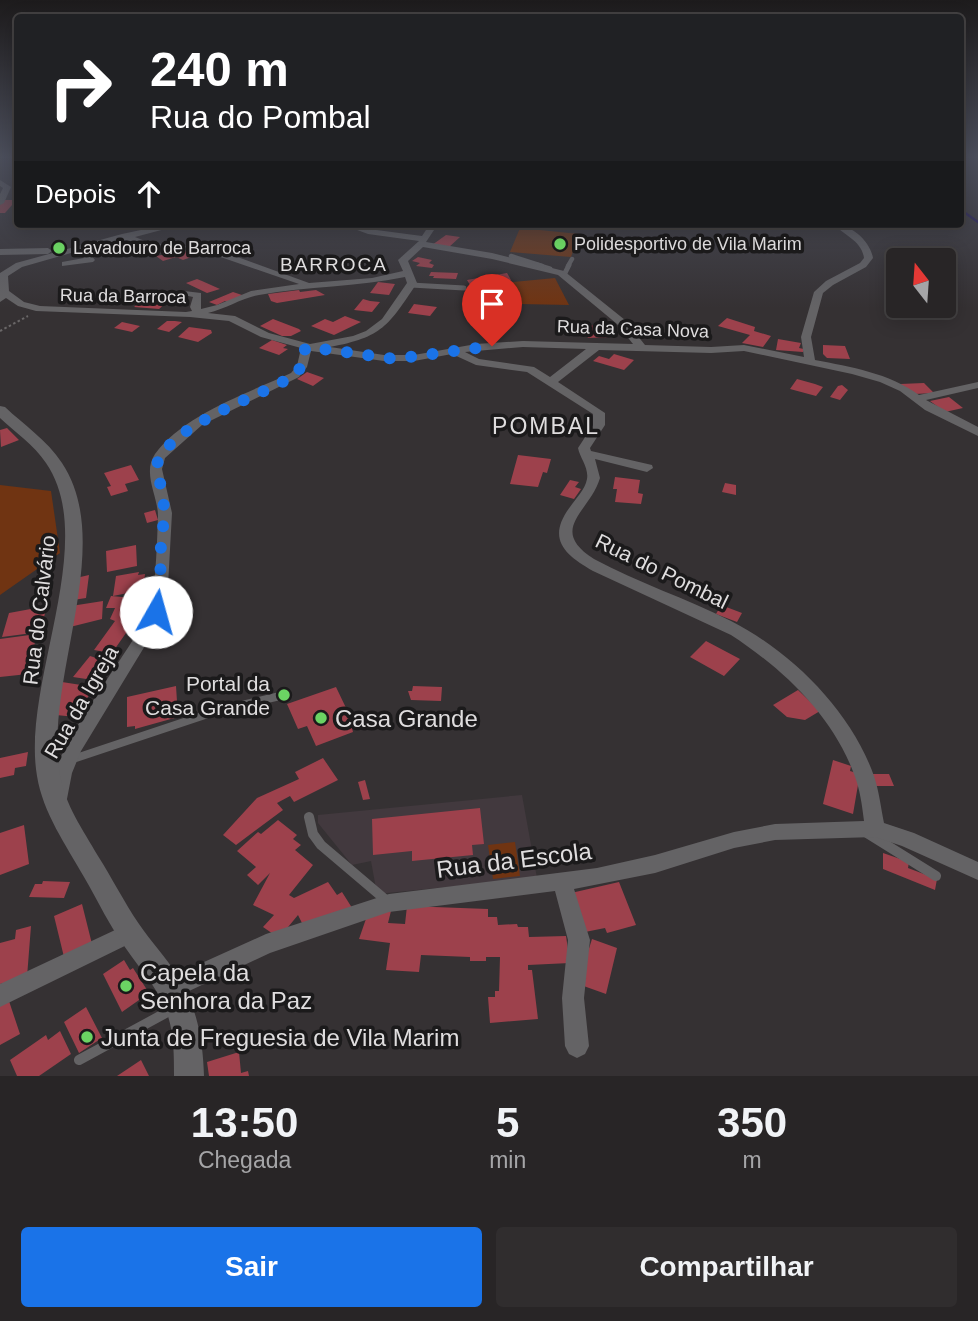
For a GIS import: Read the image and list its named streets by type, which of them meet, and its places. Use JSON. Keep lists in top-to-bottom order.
{
  "streets": {
    "street": [
      "Rua da Barroca",
      "Rua da Casa Nova",
      "Rua do Pombal",
      "Rua do Calvário",
      "Rua da Igreja",
      "Rua da Escola"
    ]
  },
  "crossings": [
    ["Rua do Pombal", "Rua da Escola"],
    ["Rua do Calvário", "Rua da Igreja"],
    ["Rua do Calvário", "Rua da Escola"]
  ],
  "districts": ["BARROCA", "POMBAL"],
  "places": [
    "Polidesportivo de Vila Marim",
    "Lavadouro de Barroca",
    "Portal da Casa Grande",
    "Casa Grande",
    "Capela da Senhora da Paz",
    "Junta de Freguesia de Vila Marim"
  ],
  "north": "top",
  "page": {
    "turn": ["240 m", "Rua do Pombal"],
    "then": "Depois",
    "eta": [
      "13:50",
      "Chegada",
      "5",
      "min",
      "350",
      "m"
    ],
    "buttons": ["Sair", "Compartilhar"]
  }
}
